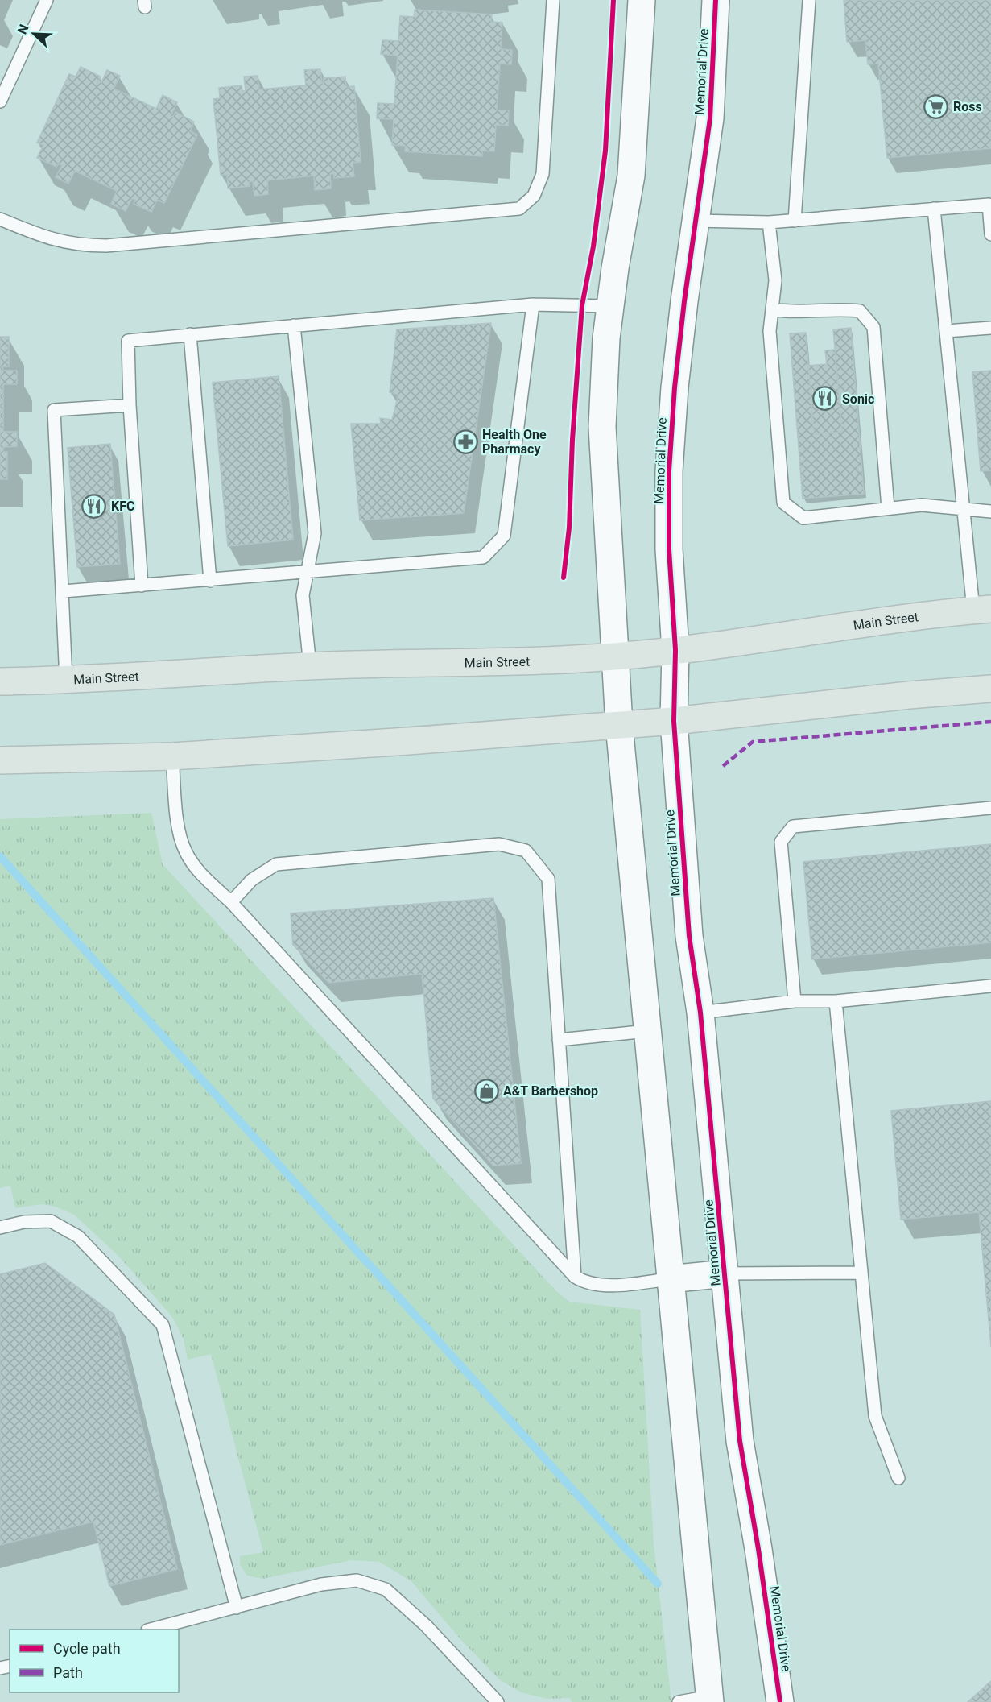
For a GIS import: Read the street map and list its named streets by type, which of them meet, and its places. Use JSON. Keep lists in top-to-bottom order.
{
  "streets": {
    "main road": ["Main Street"],
    "street": ["Memorial Drive"]
  },
  "crossings": [
    ["Memorial Drive", "Main Street"]
  ],
  "places": {
    "supermarket": ["Ross"],
    "restaurant": ["Sonic", "KFC"],
    "pharmacy": ["Health One Pharmacy"],
    "shop": ["A&T Barbershop"]
  },
  "legend": ["Cycle path", "Path"],
  "north": "top left"
}
